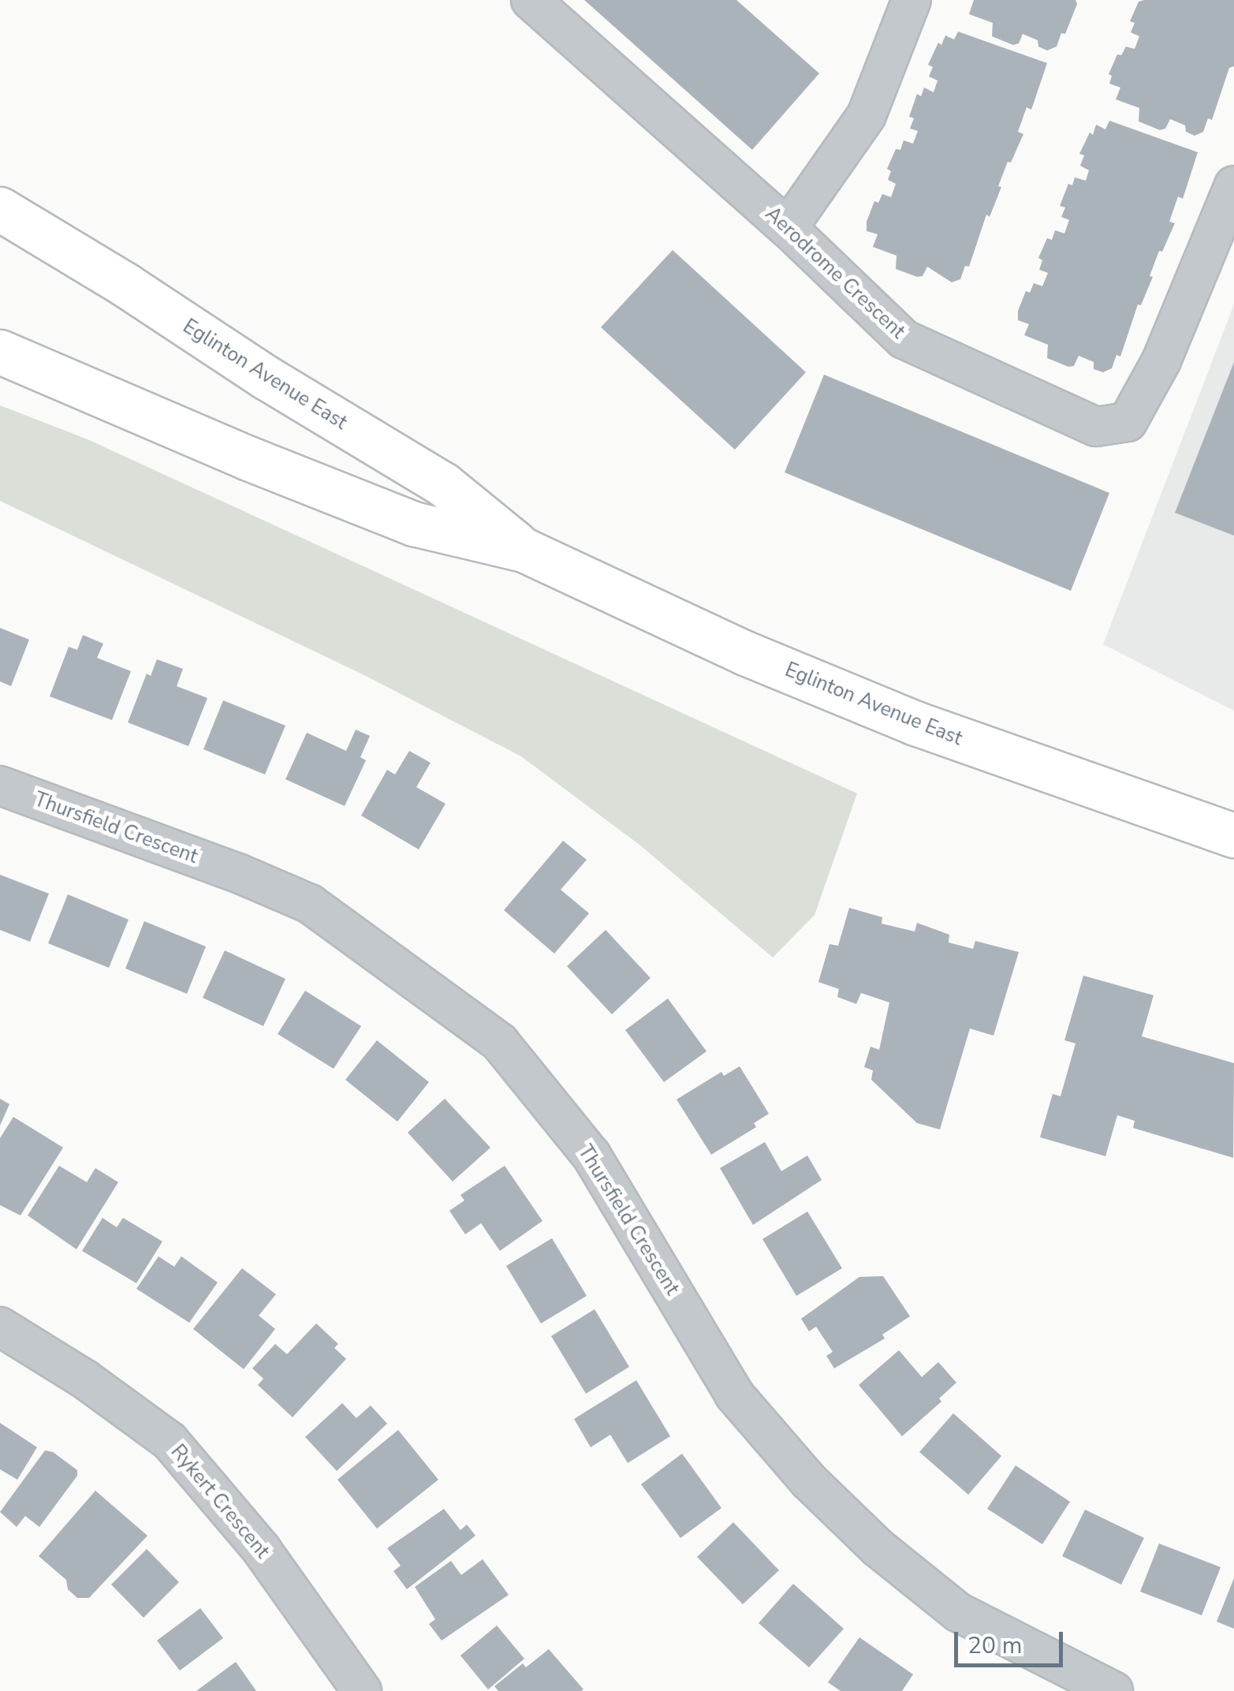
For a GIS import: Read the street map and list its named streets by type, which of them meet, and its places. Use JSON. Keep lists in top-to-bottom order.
{
  "streets": {
    "main road": ["Eglinton Avenue East"],
    "street": ["Aerodrome Crescent", "Thursfield Crescent", "Rykert Crescent"]
  },
  "scale_bar": "20 m"
}
